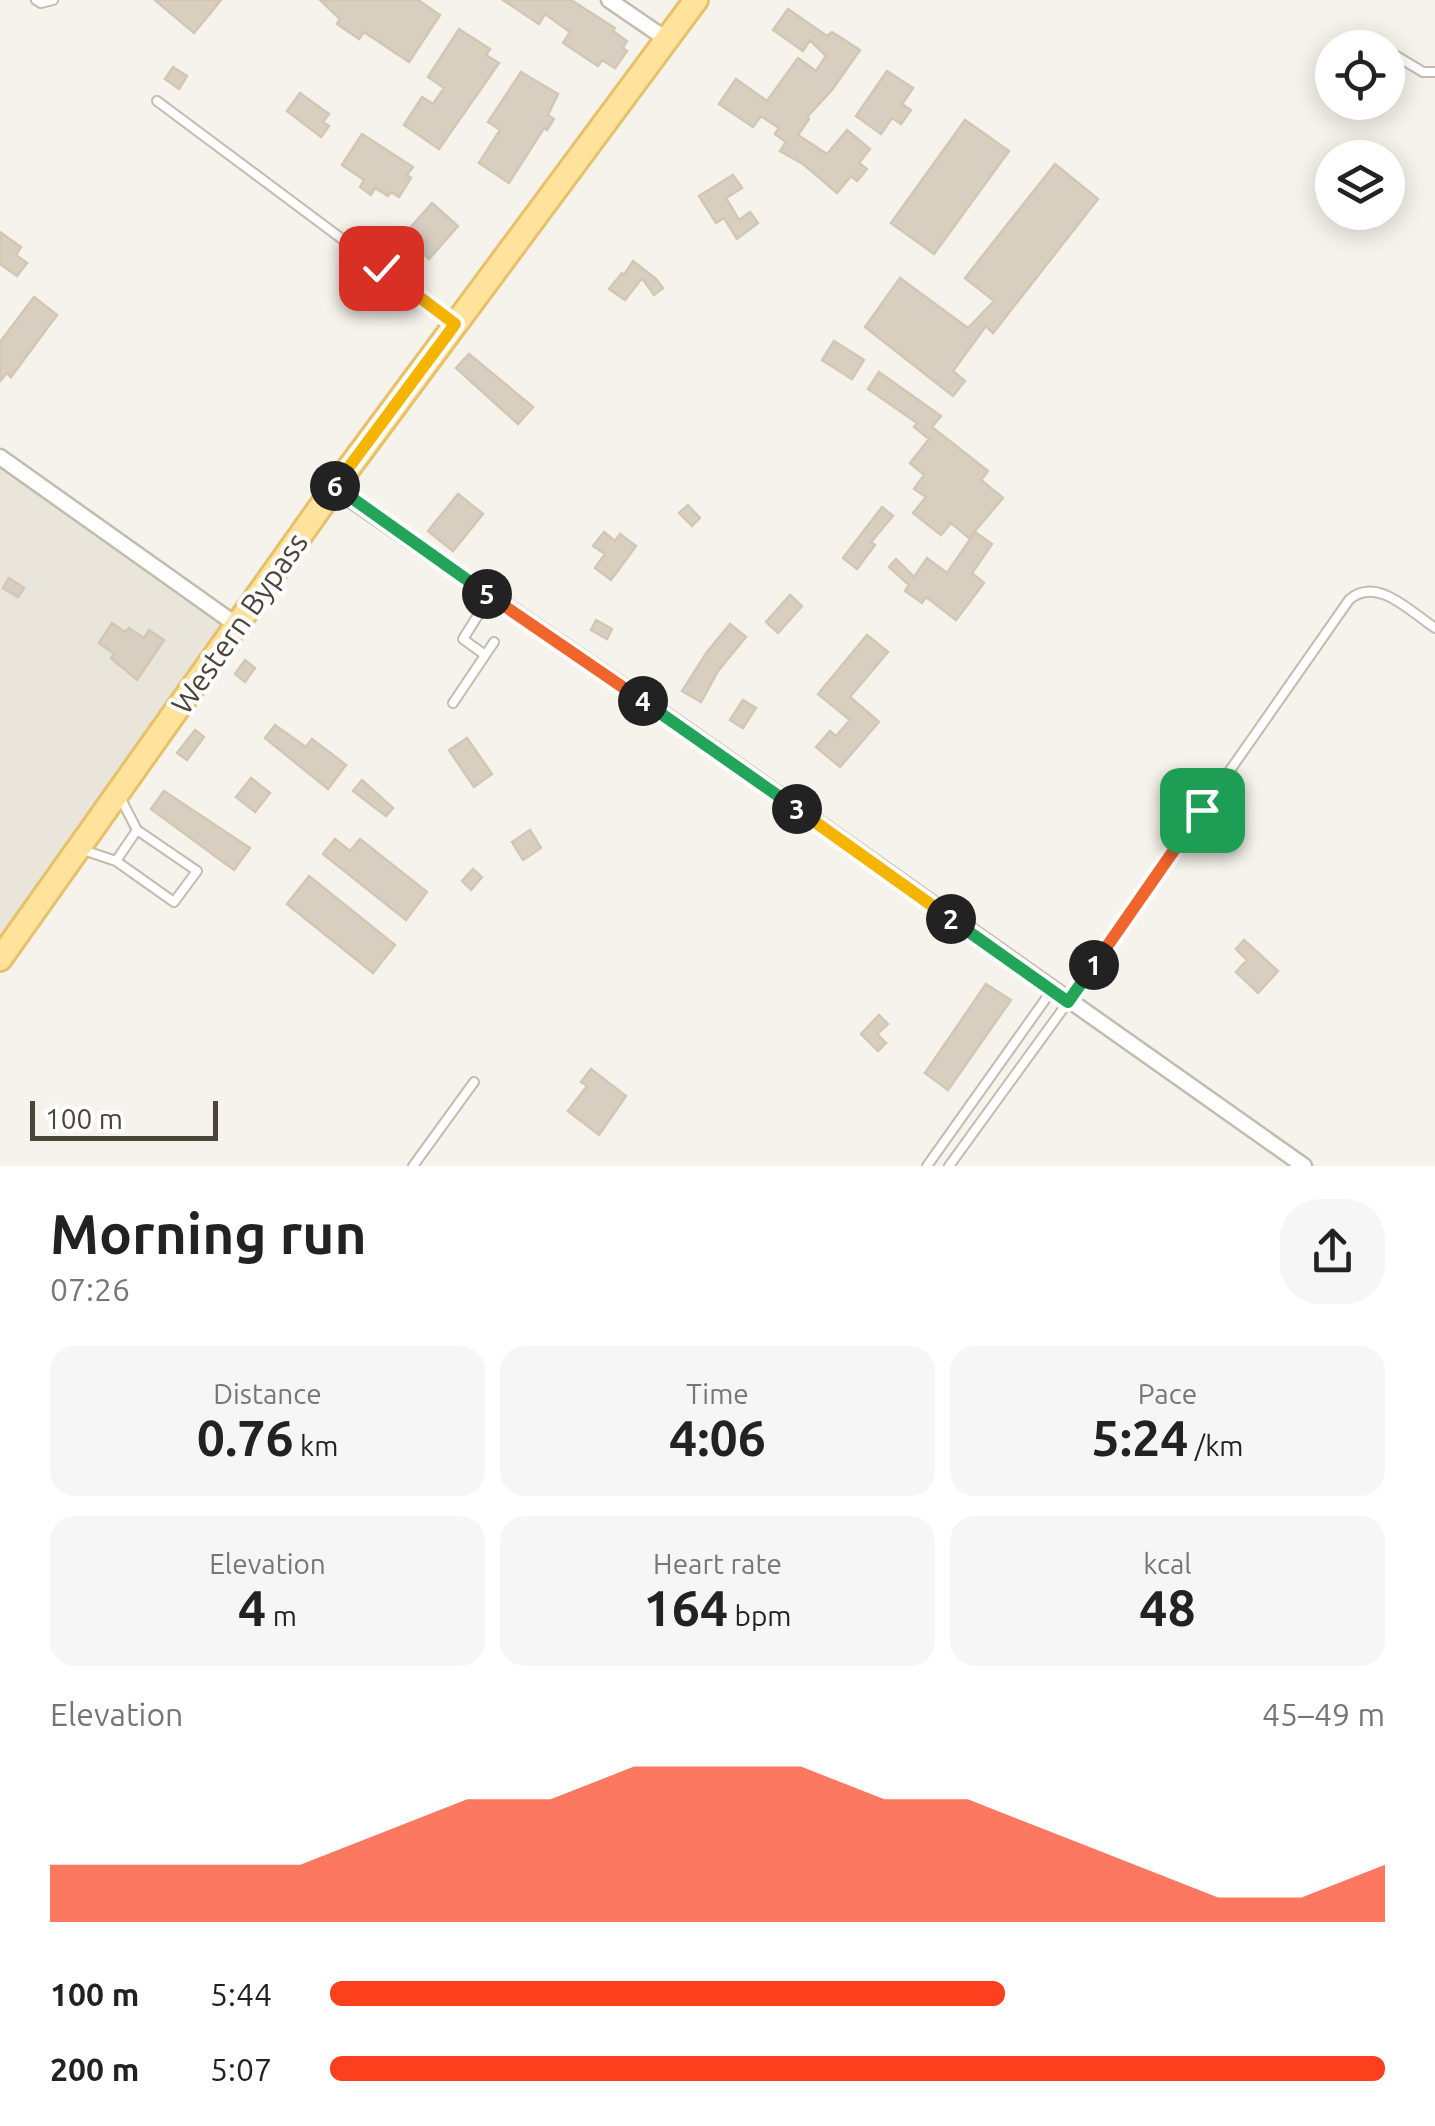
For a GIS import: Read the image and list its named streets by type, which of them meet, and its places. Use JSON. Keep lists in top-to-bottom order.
{
  "streets": {
    "main road": ["Western Bypass"]
  },
  "scale_bar": "100 m",
  "page": {
    "pins": [
      "6",
      "5",
      "4",
      "3",
      "2",
      "1"
    ],
    "scale": "100 m",
    "heading": ["Morning run", "07:26"],
    "stats": [
      ["Distance", "0.76 km"],
      ["Time", "4:06"],
      ["Pace", "5:24 /km"],
      ["Elevation", "4 m"],
      ["Heart rate", "164 bpm"],
      ["kcal", "48"]
    ],
    "chart": ["Elevation", "45–49 m"],
    "list": [
      {
        "name": "100 m",
        "note": "5:44"
      },
      {
        "name": "200 m",
        "note": "5:07"
      }
    ]
  }
}
